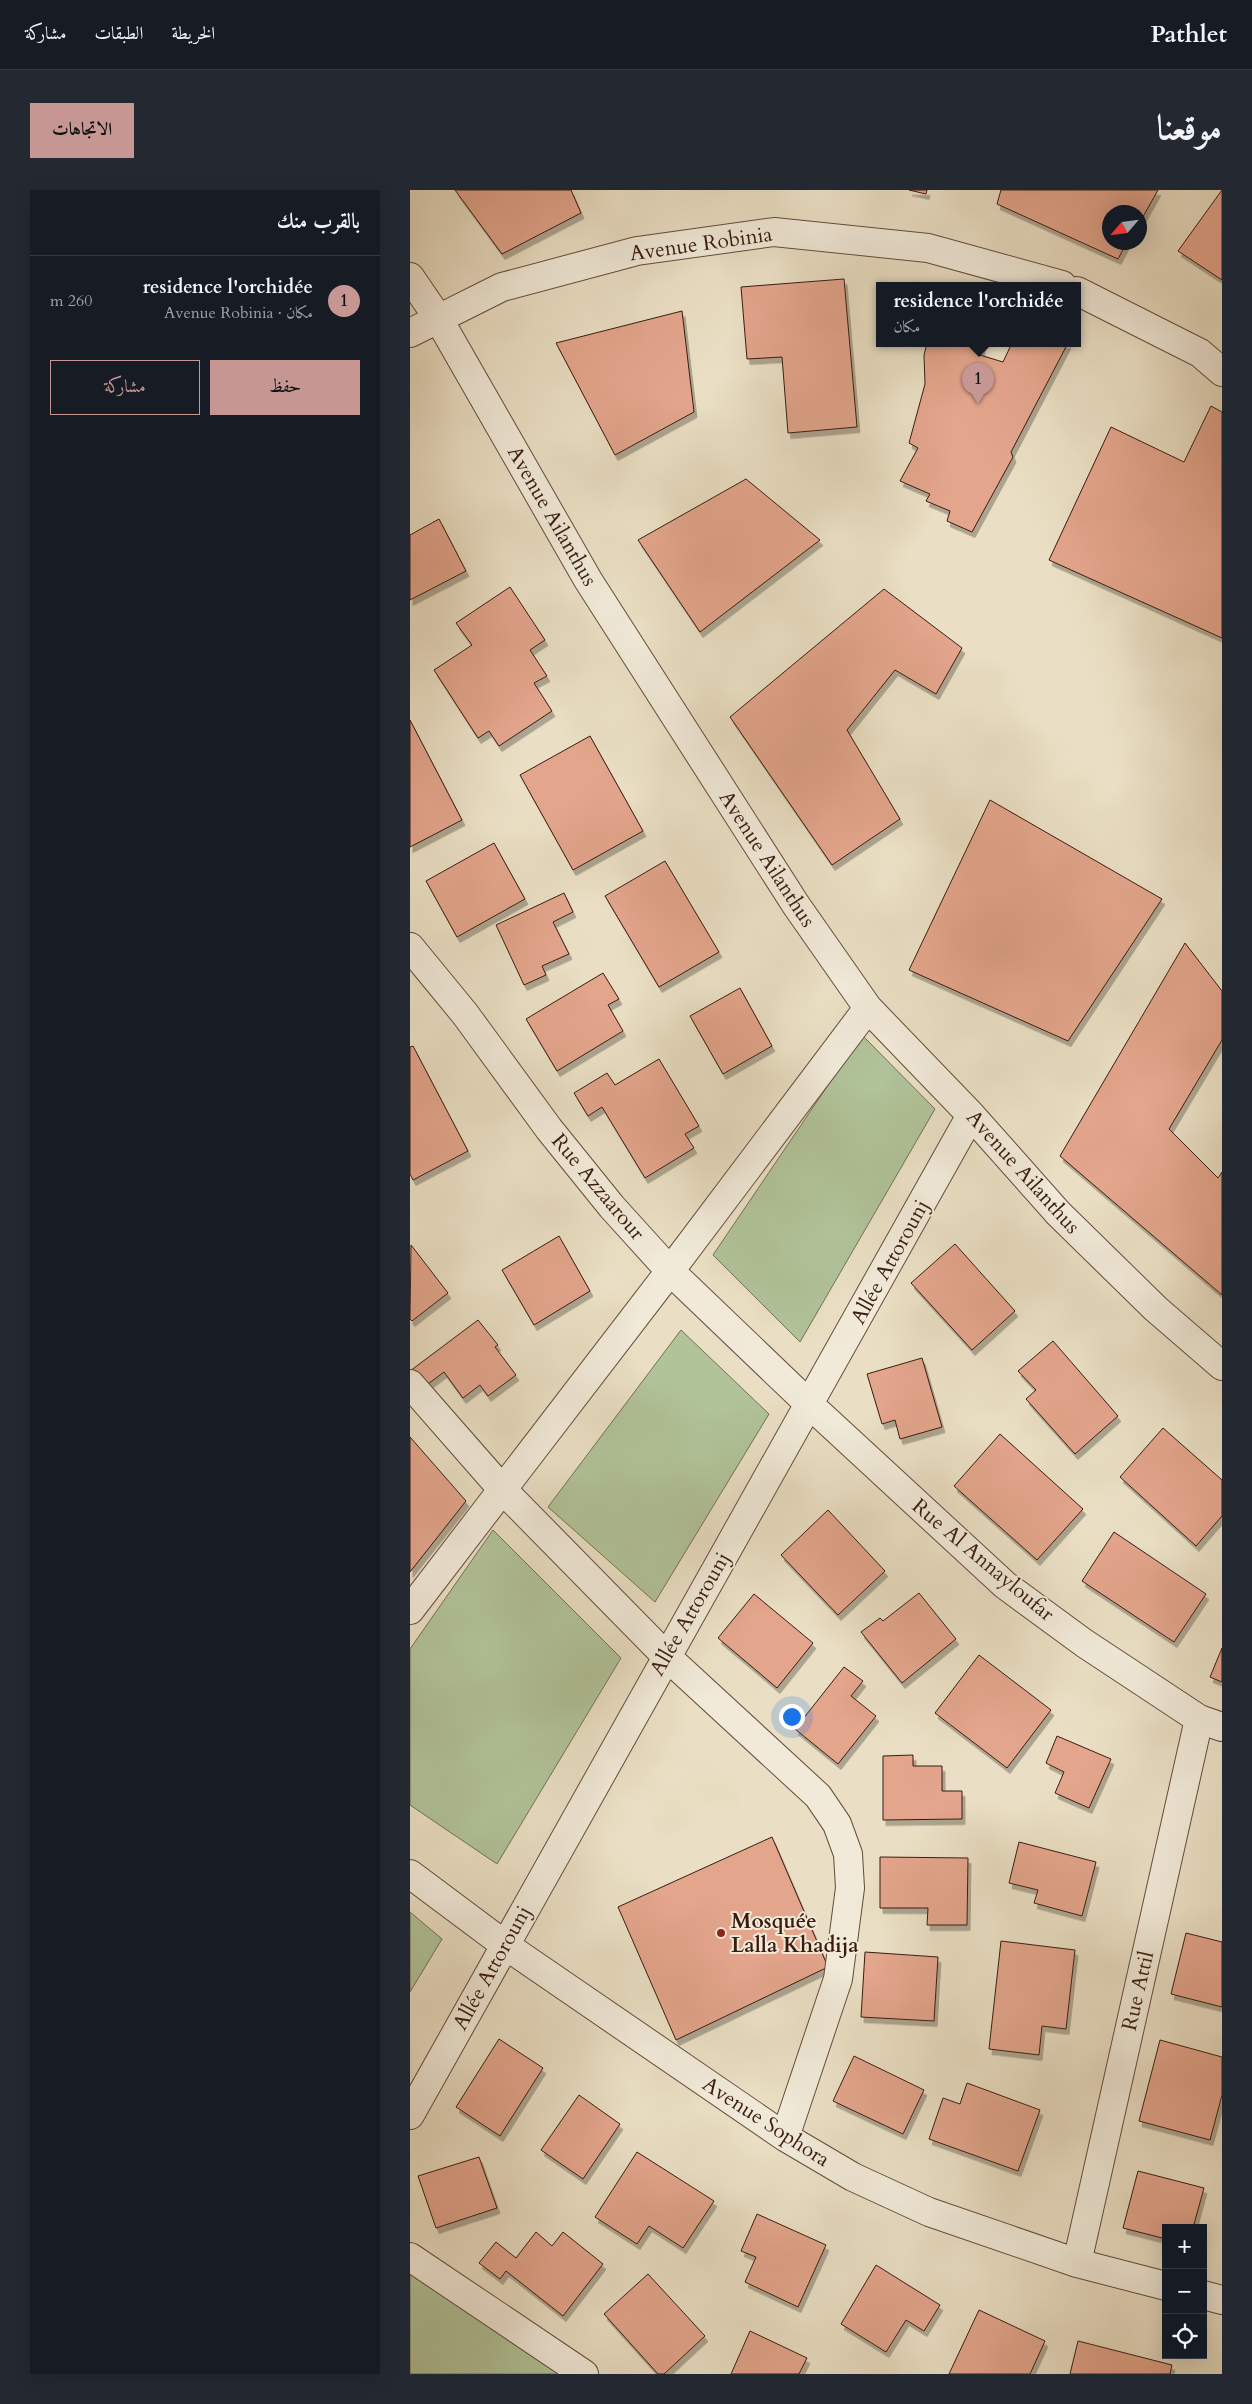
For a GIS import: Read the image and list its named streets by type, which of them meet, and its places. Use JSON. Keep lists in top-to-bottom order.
{
  "streets": {
    "street": [
      "Avenue Robinia",
      "Avenue Ailanthus",
      "Rue Azzaarour",
      "Allée Attorounj",
      "Rue Al Annayloufar",
      "Rue Attil",
      "Avenue Sophora"
    ]
  },
  "crossings": [
    ["Avenue Robinia", "Avenue Ailanthus"],
    ["Avenue Ailanthus", "Allée Attorounj"],
    ["Rue Azzaarour", "Allée Attorounj"],
    ["Rue Azzaarour", "Rue Al Annayloufar"],
    ["Allée Attorounj", "Rue Al Annayloufar"],
    ["Allée Attorounj", "Avenue Sophora"],
    ["Rue Al Annayloufar", "Rue Attil"],
    ["Rue Attil", "Avenue Sophora"]
  ],
  "places": ["Mosquée Lalla Khadija"],
  "north": "bottom left",
  "page": {
    "header": "Pathlet",
    "nav": ["الخريطة", "الطبقات", "مشاركة"],
    "title": "موقعنا",
    "buttons": [
      "الاتجاهات",
      ["حفظ", "مشاركة"]
    ],
    "heading": "بالقرب منك",
    "list": [
      {
        "mark": "1",
        "name": "residence l'orchidée",
        "note": "مكان · Avenue Robinia",
        "value": "260 m"
      }
    ],
    "popup": ["residence l'orchidée", "مكان"],
    "pins": "1",
    "map_buttons": ["+", "−"]
  }
}
